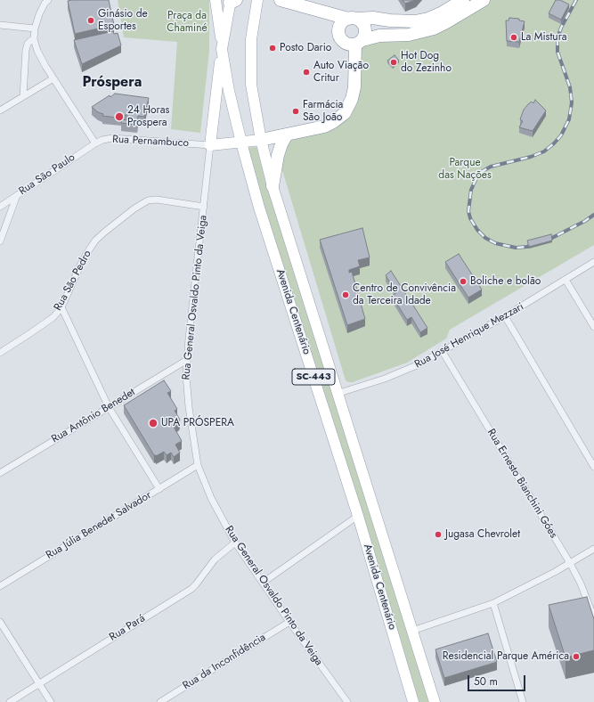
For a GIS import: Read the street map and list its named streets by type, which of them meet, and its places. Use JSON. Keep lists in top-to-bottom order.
{
  "streets": {
    "main road": [
      "Rua Pernambuco",
      "Rua General Osvaldo Pinto da Veiga",
      "Avenida Centenário",
      "SC-443"
    ],
    "street": [
      "Rua São Paulo",
      "Rua São Pedro",
      "Rua José Henrique Mezzari",
      "Rua Antônio Benedet",
      "Rua Ernesto Bianchini Góes",
      "Rua Júlia Benedet Salvador",
      "Rua Pará",
      "Rua da Inconfidência"
    ]
  },
  "crossings": [
    ["Rua Pernambuco", "Rua São Paulo"],
    ["Rua Pernambuco", "Rua General Osvaldo Pinto da Veiga"],
    ["Rua Pernambuco", "Avenida Centenário"],
    ["Rua São Pedro", "Rua General Osvaldo Pinto da Veiga"],
    ["Rua General Osvaldo Pinto da Veiga", "Avenida Centenário"],
    ["Rua General Osvaldo Pinto da Veiga", "Rua Antônio Benedet"],
    ["Rua General Osvaldo Pinto da Veiga", "Rua Júlia Benedet Salvador"],
    ["Rua General Osvaldo Pinto da Veiga", "Rua Pará"],
    ["Rua General Osvaldo Pinto da Veiga", "Rua da Inconfidência"],
    ["Avenida Centenário", "Rua José Henrique Mezzari"],
    ["Rua José Henrique Mezzari", "Rua Ernesto Bianchini Góes"]
  ],
  "districts": ["Próspera"],
  "parks": ["Praça da Chaminé", "Parque das Nações"],
  "places": [
    "Ginásio de Esportes",
    "La Mistura",
    "Posto Dario",
    "Hot Dog do Zezinho",
    "Auto Viação Critur",
    "Farmácia São João",
    "24 Horas Prospera",
    "Boliche e bolão",
    "Centro de Convivência da Terceira Idade",
    "UPA PRÓSPERA",
    "Jugasa Chevrolet",
    "Residencial Parque América"
  ],
  "scale_bar": "50 m"
}
